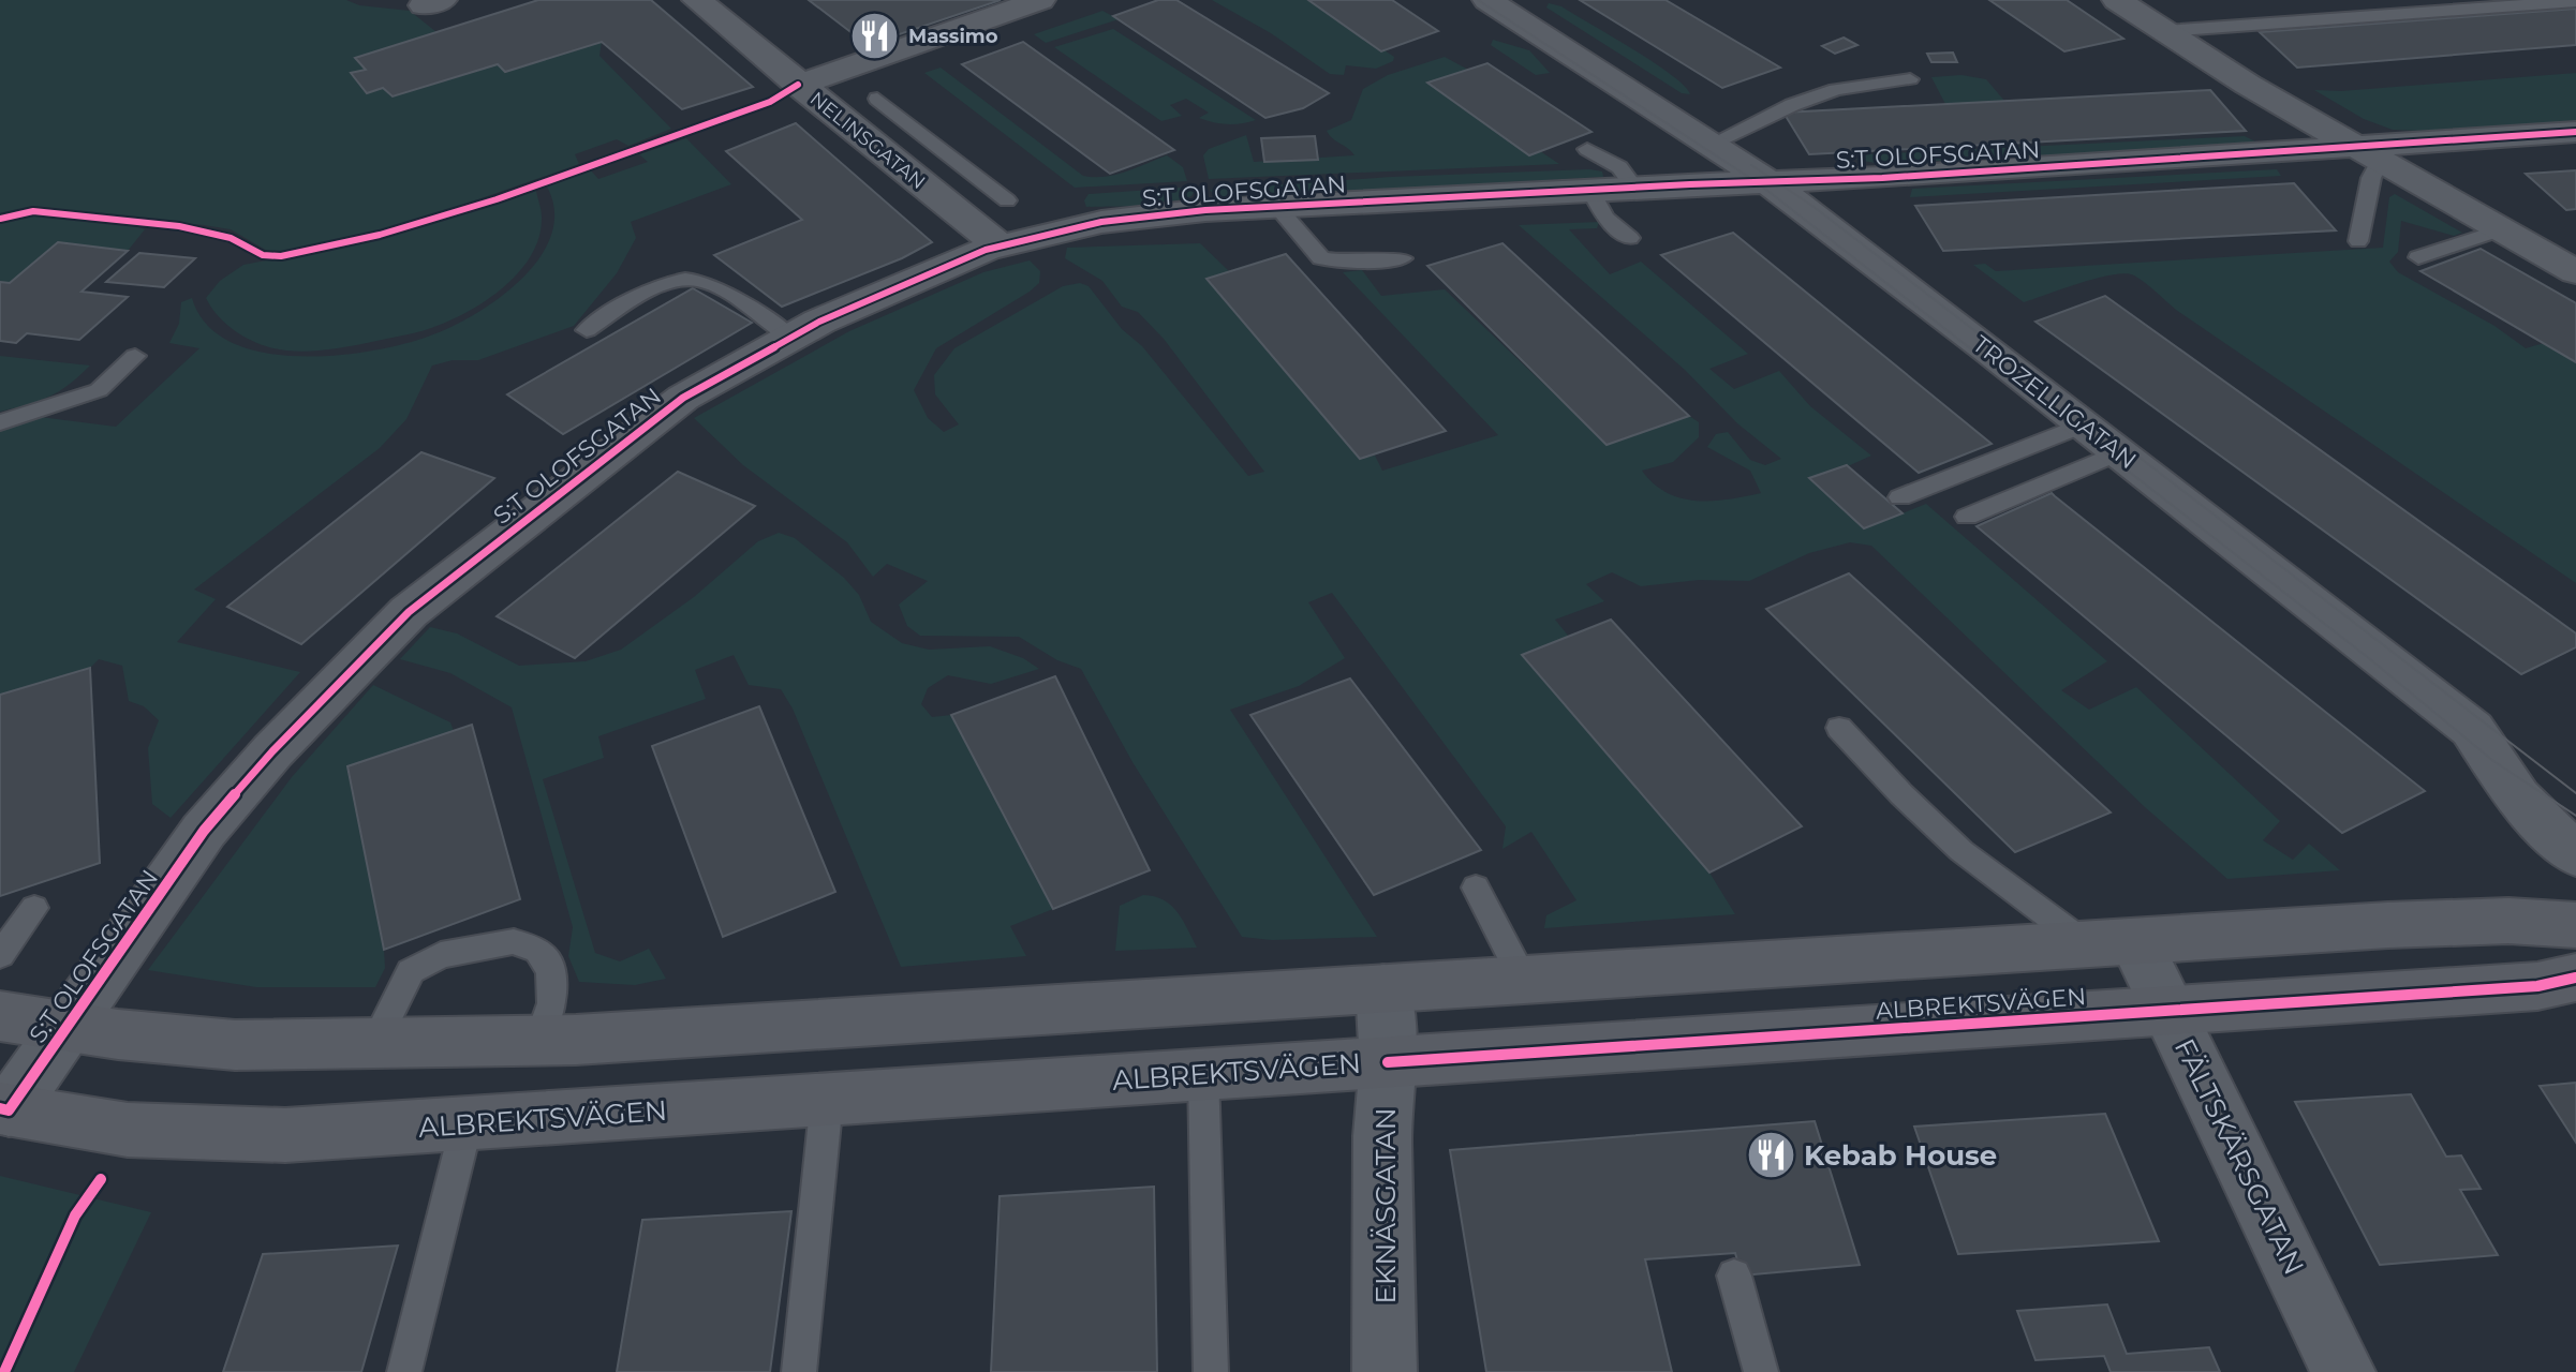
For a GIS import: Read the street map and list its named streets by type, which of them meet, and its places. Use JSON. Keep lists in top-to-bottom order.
{
  "streets": {
    "main road": ["ALBREKTSVÄGEN"],
    "street": [
      "NELINSGATAN",
      "S:T OLOFSGATAN",
      "TROZELLIGATAN",
      "FÄLTSKÄRSGATAN",
      "EKNÄSGATAN"
    ]
  },
  "crossings": [
    ["NELINSGATAN", "S:T OLOFSGATAN"],
    ["S:T OLOFSGATAN", "TROZELLIGATAN"],
    ["S:T OLOFSGATAN", "ALBREKTSVÄGEN"],
    ["ALBREKTSVÄGEN", "FÄLTSKÄRSGATAN"],
    ["ALBREKTSVÄGEN", "EKNÄSGATAN"]
  ],
  "places": {
    "restaurant": ["Massimo", "Kebab House"]
  }
}
